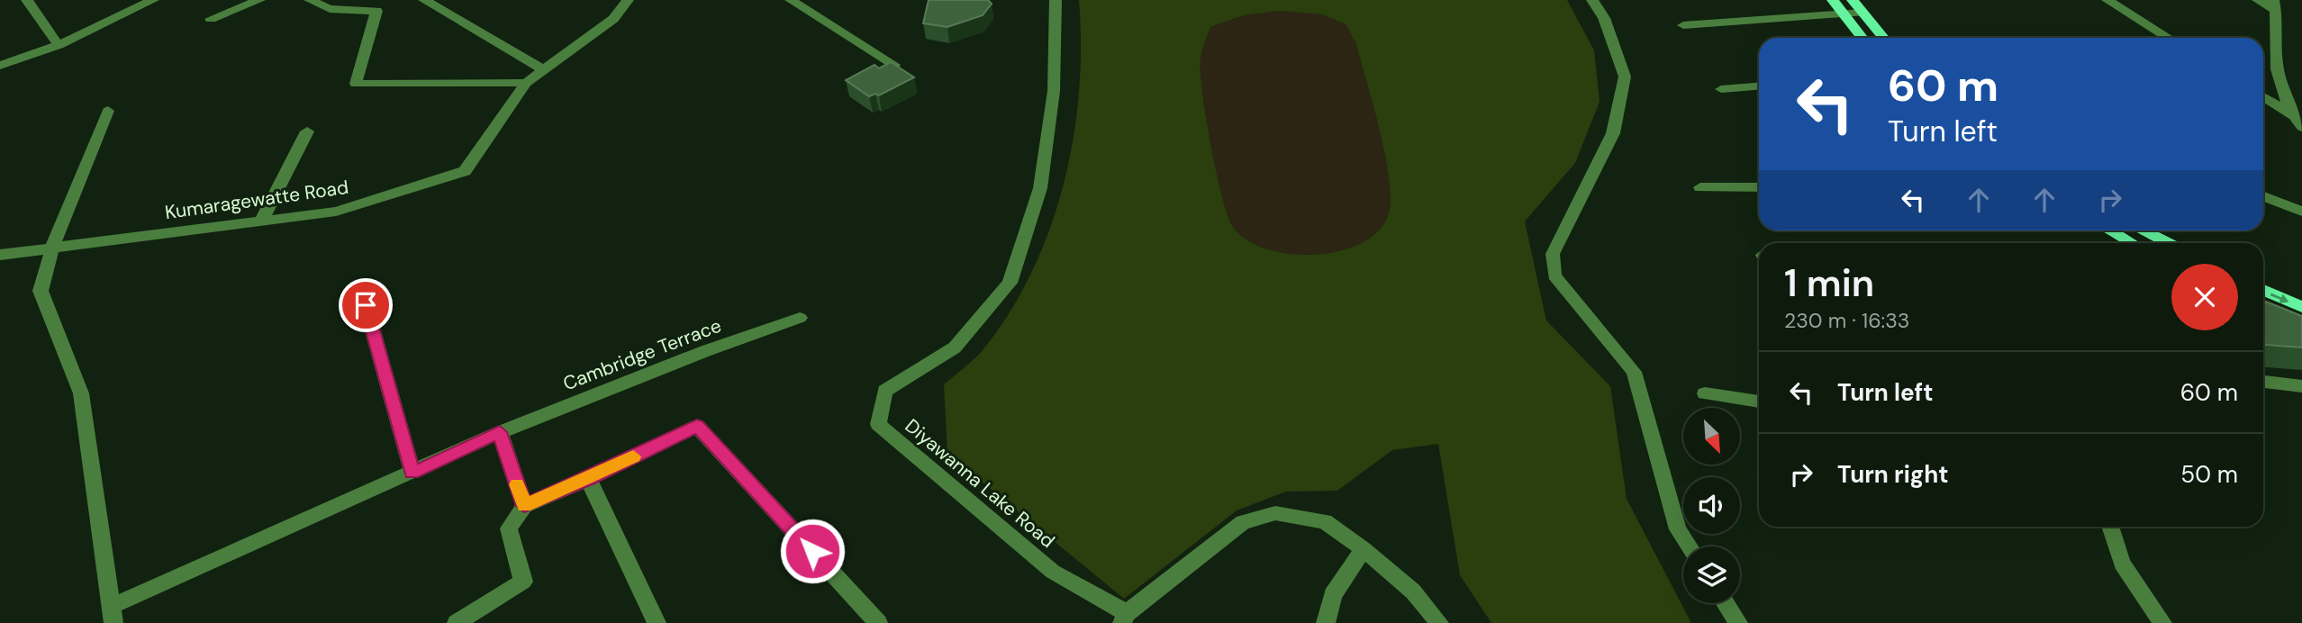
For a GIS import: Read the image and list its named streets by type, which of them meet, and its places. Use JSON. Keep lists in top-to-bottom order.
{
  "streets": {
    "street": ["Kumaragewatte Road", "Cambridge Terrace", "Diyawanna Lake Road"]
  },
  "north": "bottom right",
  "page": {
    "turn": ["60 m", "Turn left"],
    "heading": ["1 min", "230 m · 16:33"],
    "list": [
      {
        "name": "Turn left",
        "value": "60 m"
      },
      {
        "name": "Turn right",
        "value": "50 m"
      }
    ]
  }
}
